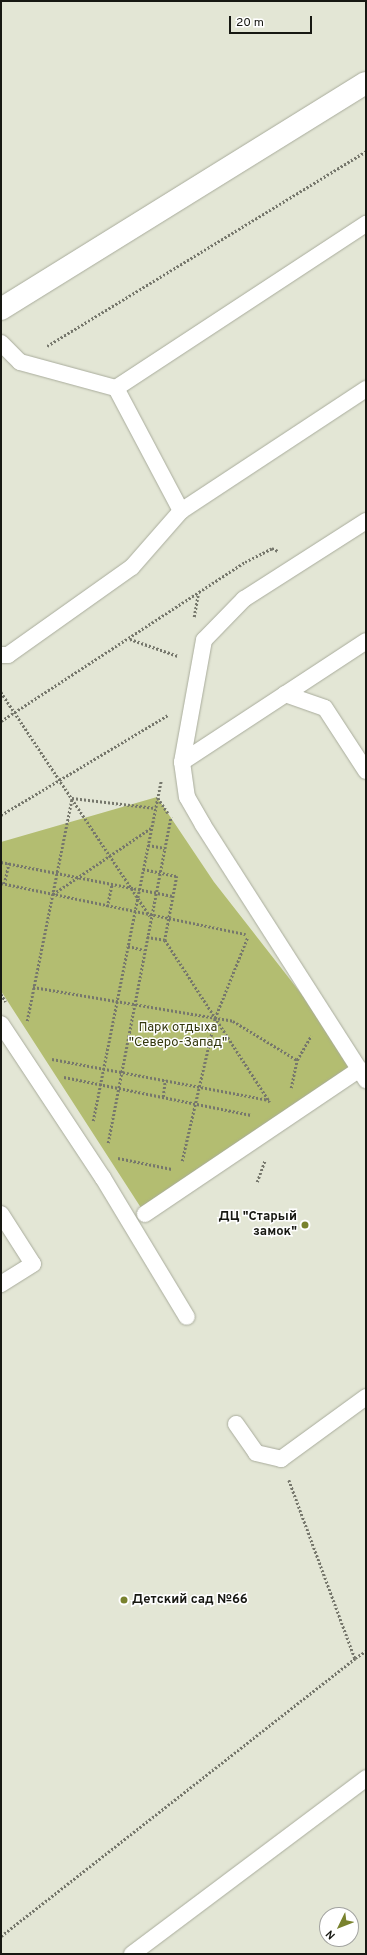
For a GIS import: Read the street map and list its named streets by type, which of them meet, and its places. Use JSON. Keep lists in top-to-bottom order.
{
  "parks": ["Парк отдыха \"Северо-Запад\""],
  "places": ["ДЦ \"Старый замок\"", "Детский сад №66"],
  "scale_bar": "20 m",
  "north": "bottom left"
}
